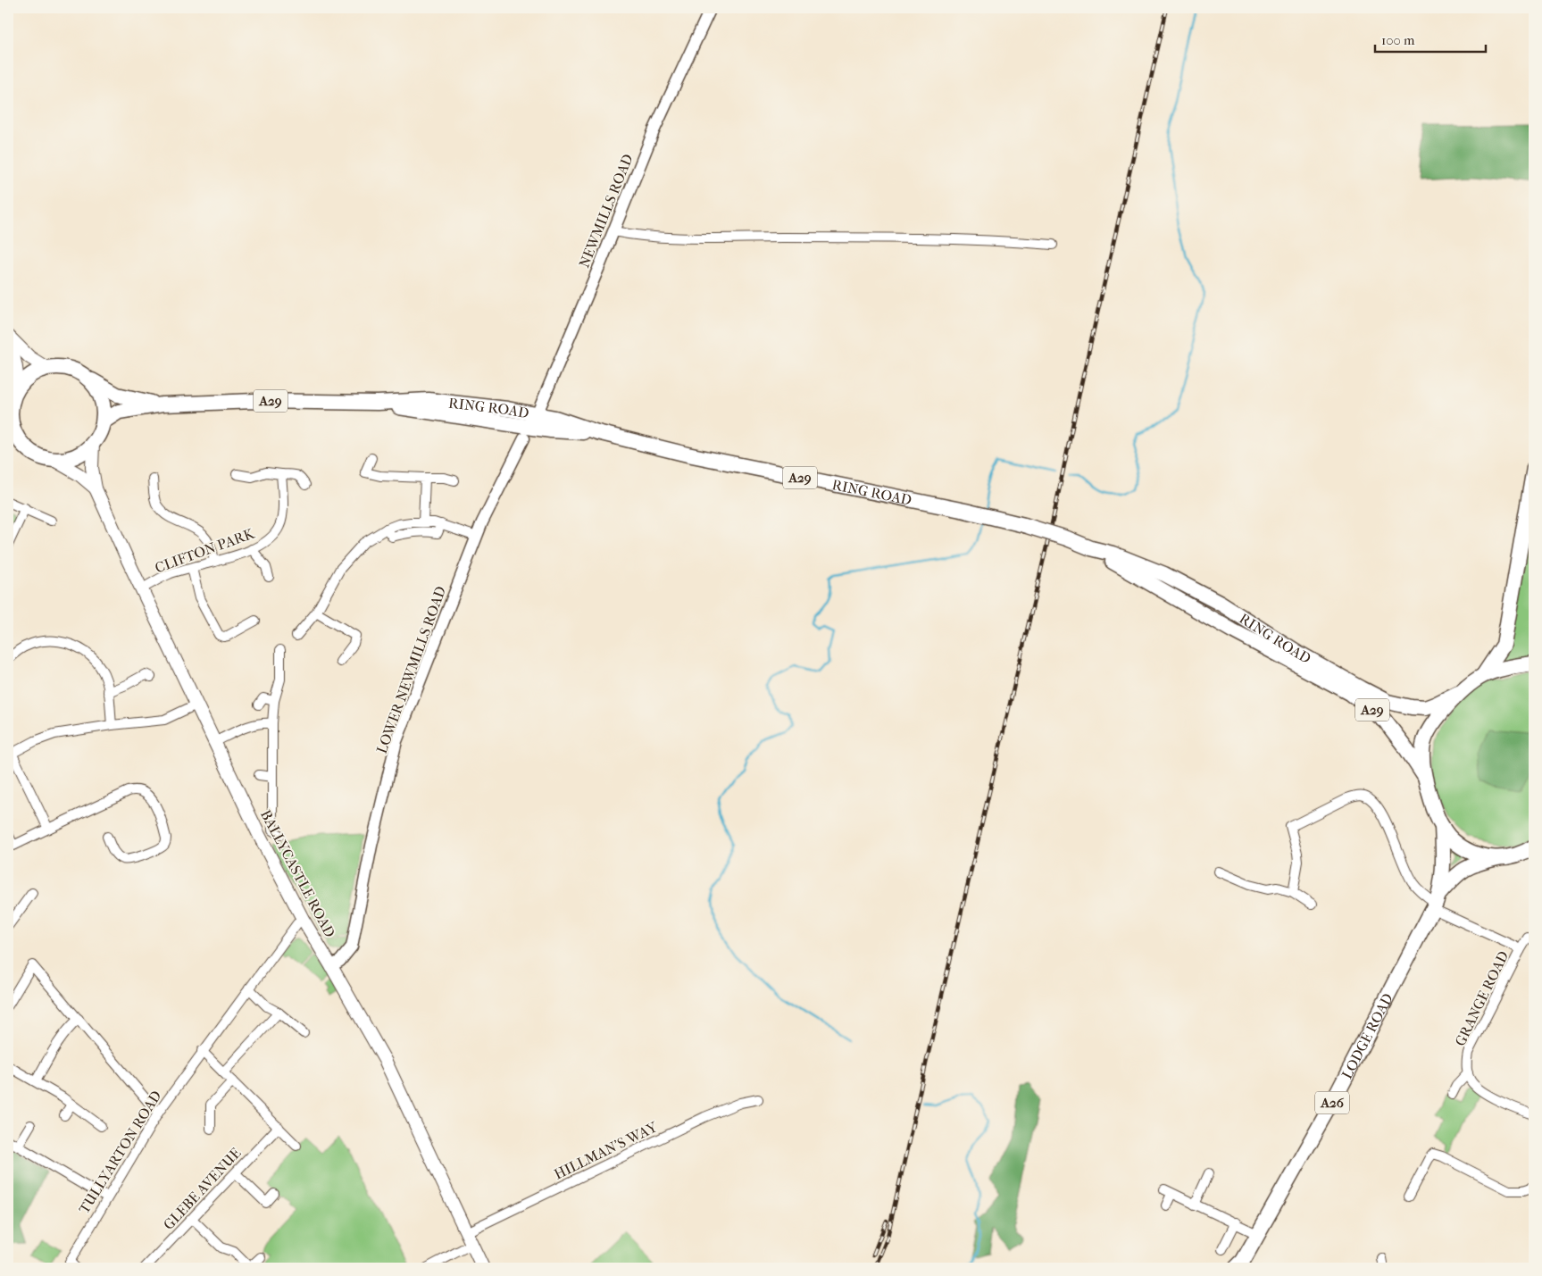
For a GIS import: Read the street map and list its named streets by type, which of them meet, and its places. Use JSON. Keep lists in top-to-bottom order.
{
  "streets": {
    "main road": [
      "A29",
      "RING ROAD",
      "BALLYCASTLE ROAD",
      "LODGE ROAD",
      "A26"
    ],
    "street": [
      "NEWMILLS ROAD",
      "CLIFTON PARK",
      "LOWER NEWMILLS ROAD",
      "GRANGE ROAD",
      "HILLMAN'S WAY",
      "TULLYARTON ROAD",
      "GLEBE AVENUE"
    ]
  },
  "crossings": [
    ["NEWMILLS ROAD", "RING ROAD"],
    ["NEWMILLS ROAD", "LOWER NEWMILLS ROAD"],
    ["A29", "RING ROAD"],
    ["A29", "BALLYCASTLE ROAD"],
    ["A29", "LODGE ROAD"],
    ["RING ROAD", "LOWER NEWMILLS ROAD"],
    ["RING ROAD", "BALLYCASTLE ROAD"],
    ["CLIFTON PARK", "BALLYCASTLE ROAD"],
    ["LOWER NEWMILLS ROAD", "BALLYCASTLE ROAD"],
    ["BALLYCASTLE ROAD", "HILLMAN'S WAY"],
    ["BALLYCASTLE ROAD", "TULLYARTON ROAD"],
    ["GRANGE ROAD", "LODGE ROAD"]
  ],
  "scale_bar": "100 m"
}
